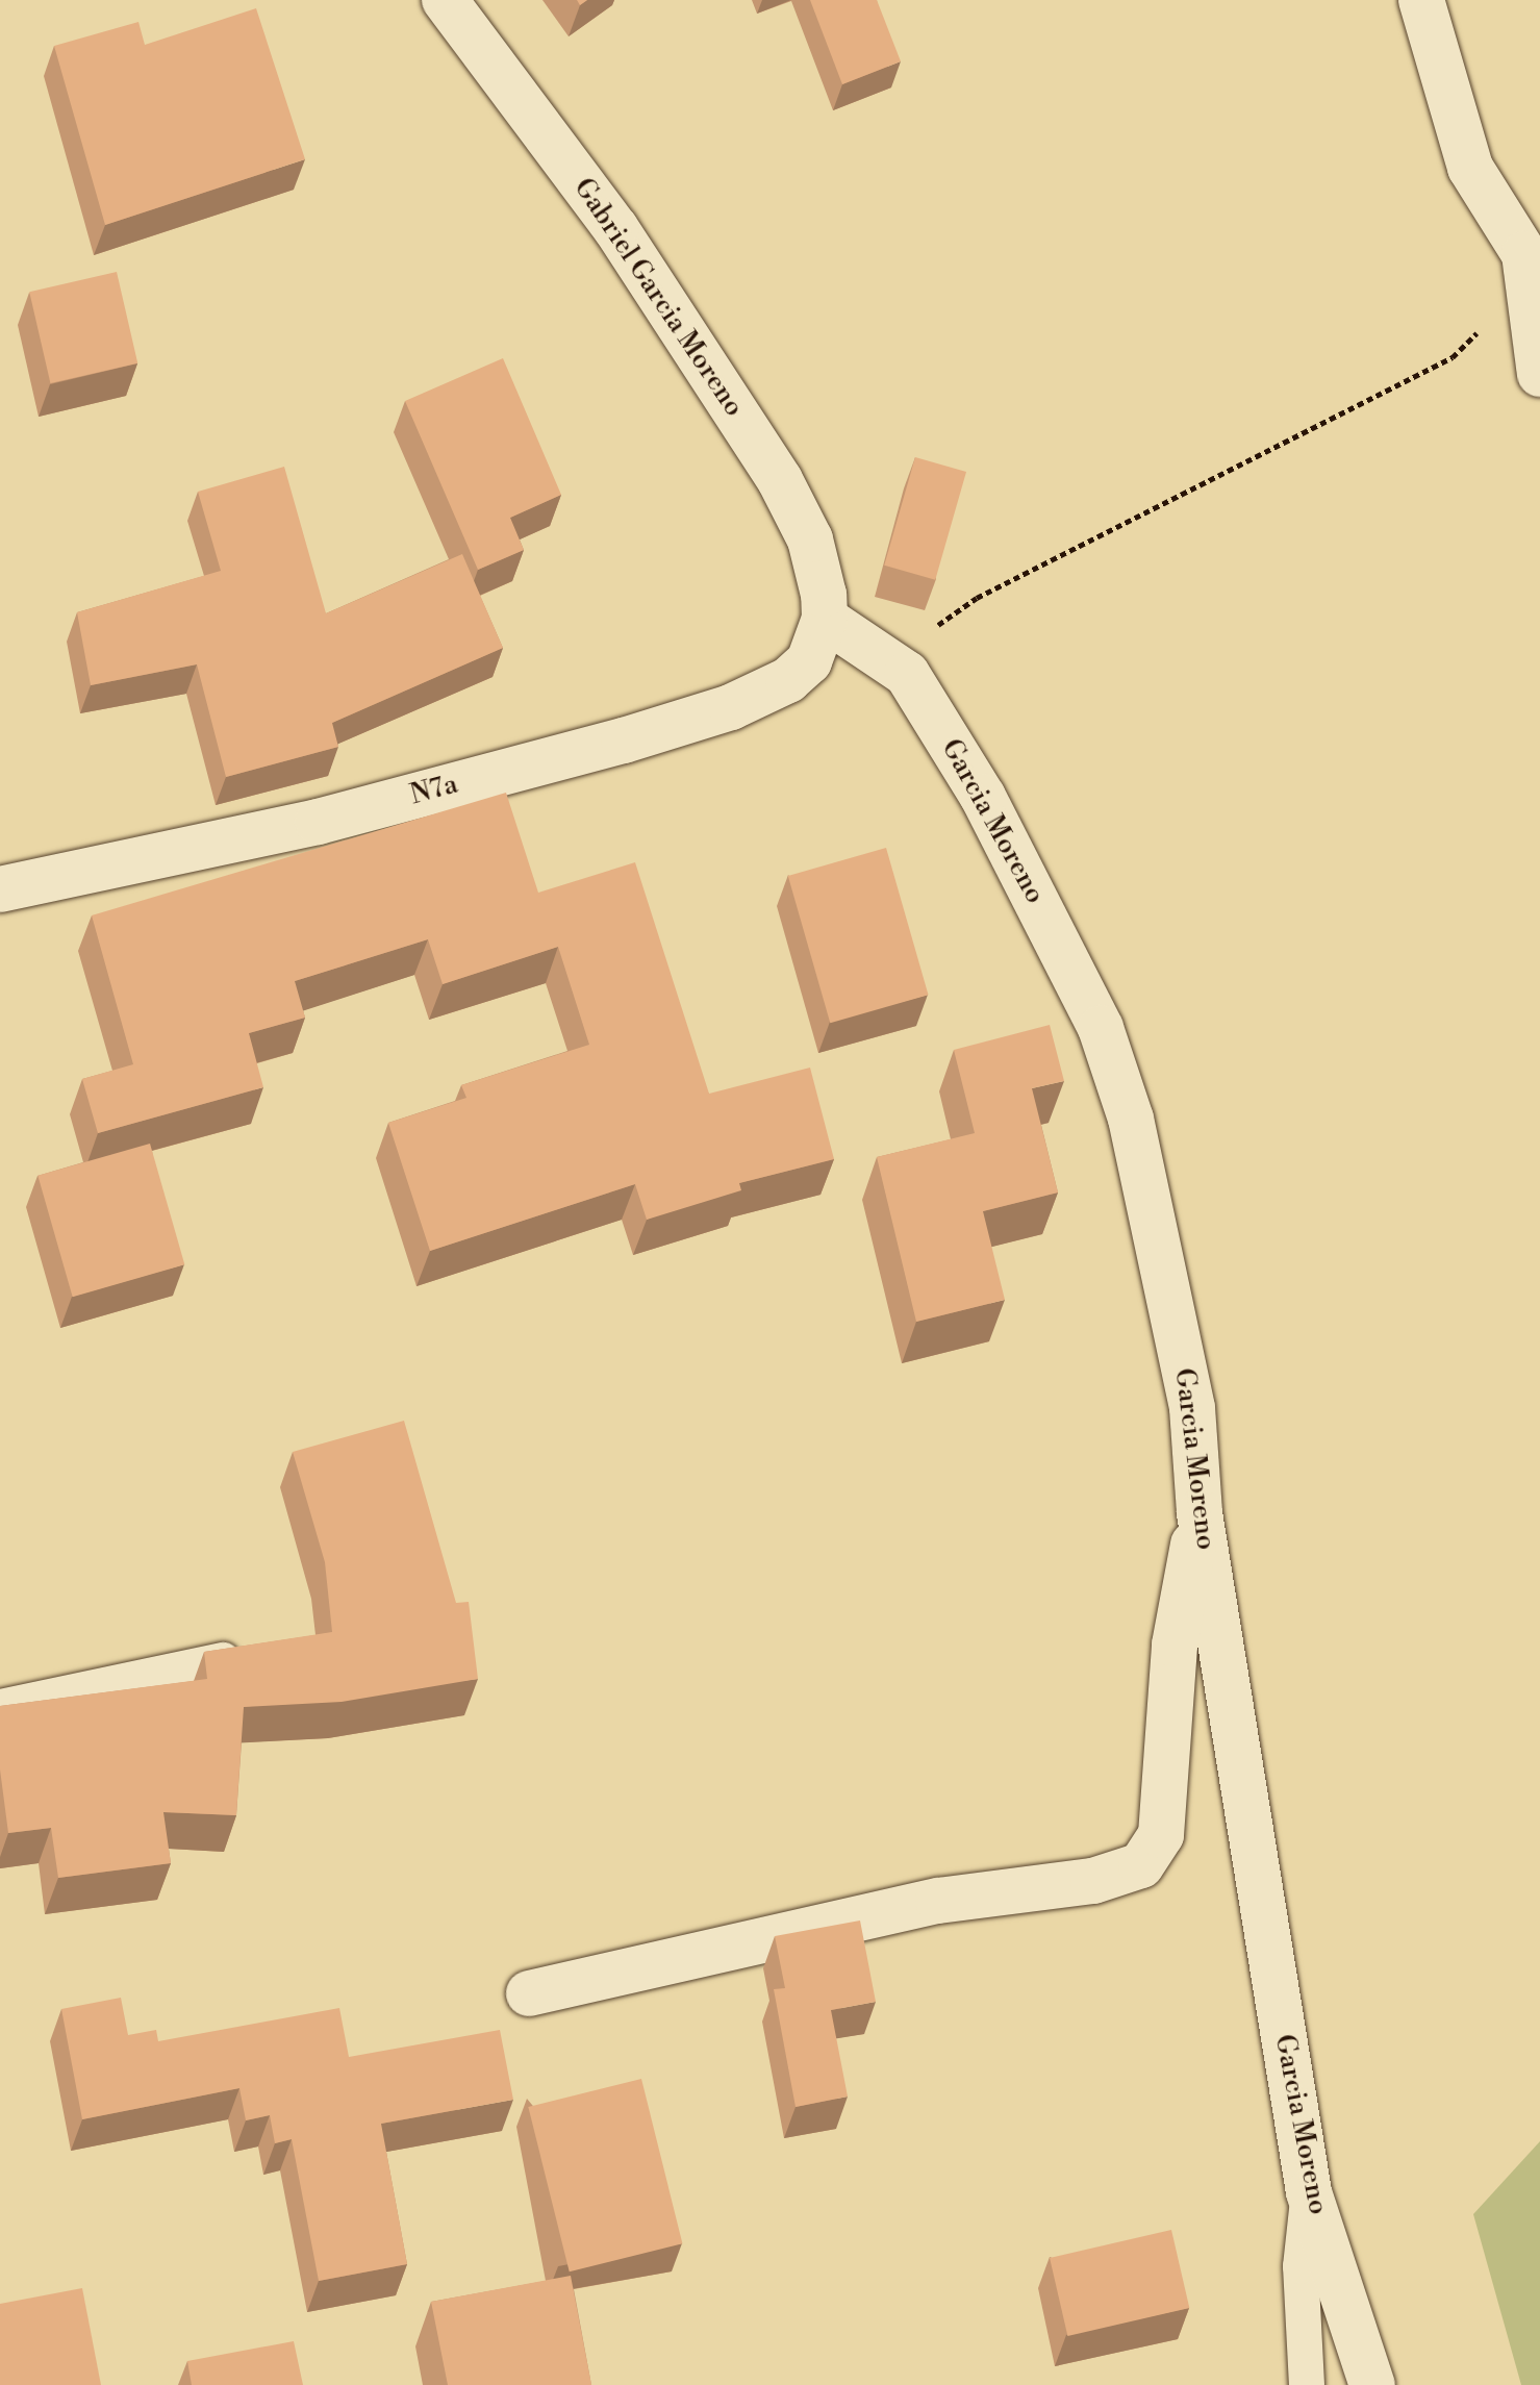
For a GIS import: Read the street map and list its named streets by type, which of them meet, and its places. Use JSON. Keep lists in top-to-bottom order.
{
  "streets": {
    "street": ["Gabriel Garcia Moreno", "N7a", "Garcia Moreno"]
  },
  "crossings": [
    ["Gabriel Garcia Moreno", "N7a"],
    ["Gabriel Garcia Moreno", "Garcia Moreno"],
    ["N7a", "Garcia Moreno"]
  ]
}
